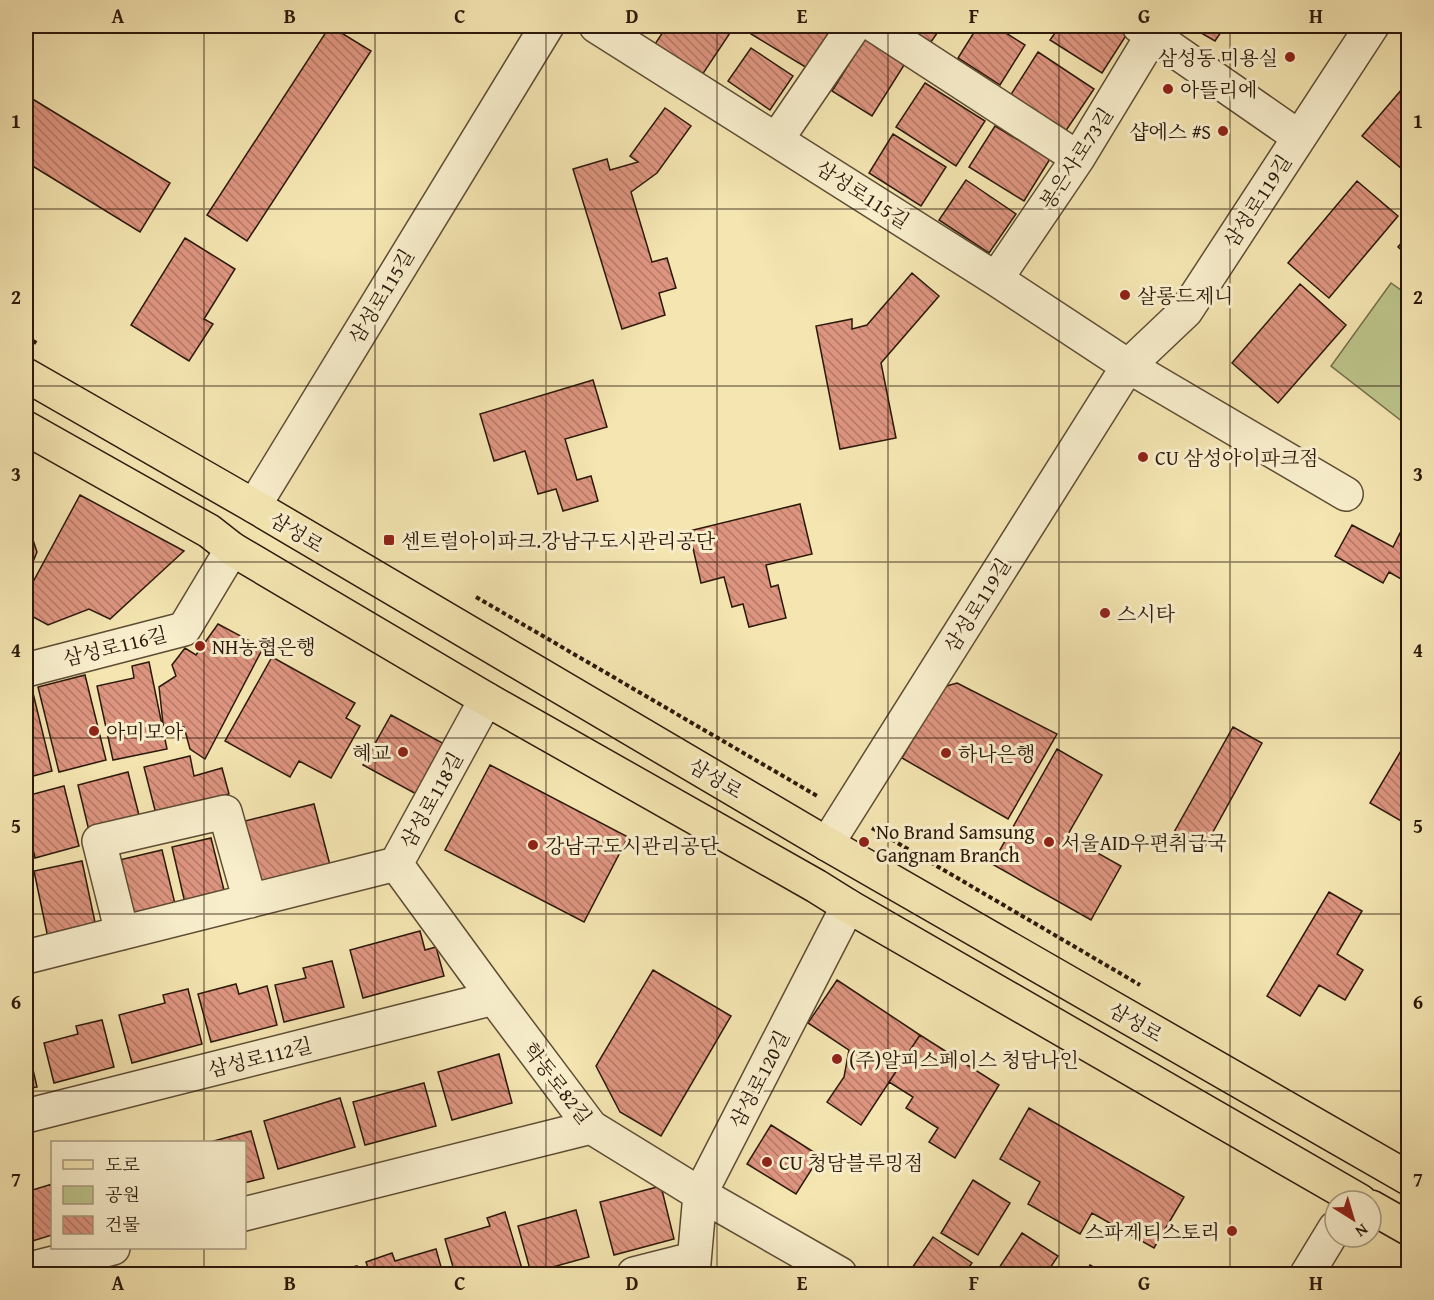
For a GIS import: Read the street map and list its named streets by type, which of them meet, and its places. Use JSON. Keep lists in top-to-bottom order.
{
  "streets": {
    "main road": ["삼성로"],
    "street": [
      "봉은사로73길",
      "삼성로115길",
      "삼성로119길",
      "삼성로116길",
      "삼성로118길",
      "삼성로112길",
      "삼성로120길",
      "학동로82길"
    ]
  },
  "crossings": [
    ["봉은사로73길", "삼성로115길"],
    ["봉은사로73길", "삼성로119길"],
    ["삼성로115길", "삼성로119길"],
    ["삼성로115길", "삼성로"],
    ["삼성로119길", "삼성로"],
    ["삼성로118길", "학동로82길"],
    ["삼성로112길", "학동로82길"],
    ["삼성로120길", "학동로82길"]
  ],
  "places": {
    "other": [
      "삼성동 미용실",
      "아뜰리에",
      "샵에스 #S",
      "살롱드제니",
      "CU 삼성아이파크점",
      "스시타",
      "NH농협은행",
      "아미모아",
      "혜교",
      "하나은행",
      "No Brand Samsung Gangnam Branch",
      "서울AID우편취급국",
      "강남구도시관리공단",
      "(주)알피스페이스 청담나인",
      "CU 청담블루밍점",
      "스파게티스토리"
    ],
    "transit": ["센트럴아이파크.강남구도시관리공단"]
  },
  "legend": ["도로", "공원", "건물"],
  "north": "bottom right",
  "grid": {
    "columns": [
      "A",
      "B",
      "C",
      "D",
      "E",
      "F",
      "G",
      "H"
    ],
    "rows": [
      "1",
      "2",
      "3",
      "4",
      "5",
      "6",
      "7"
    ]
  }
}
